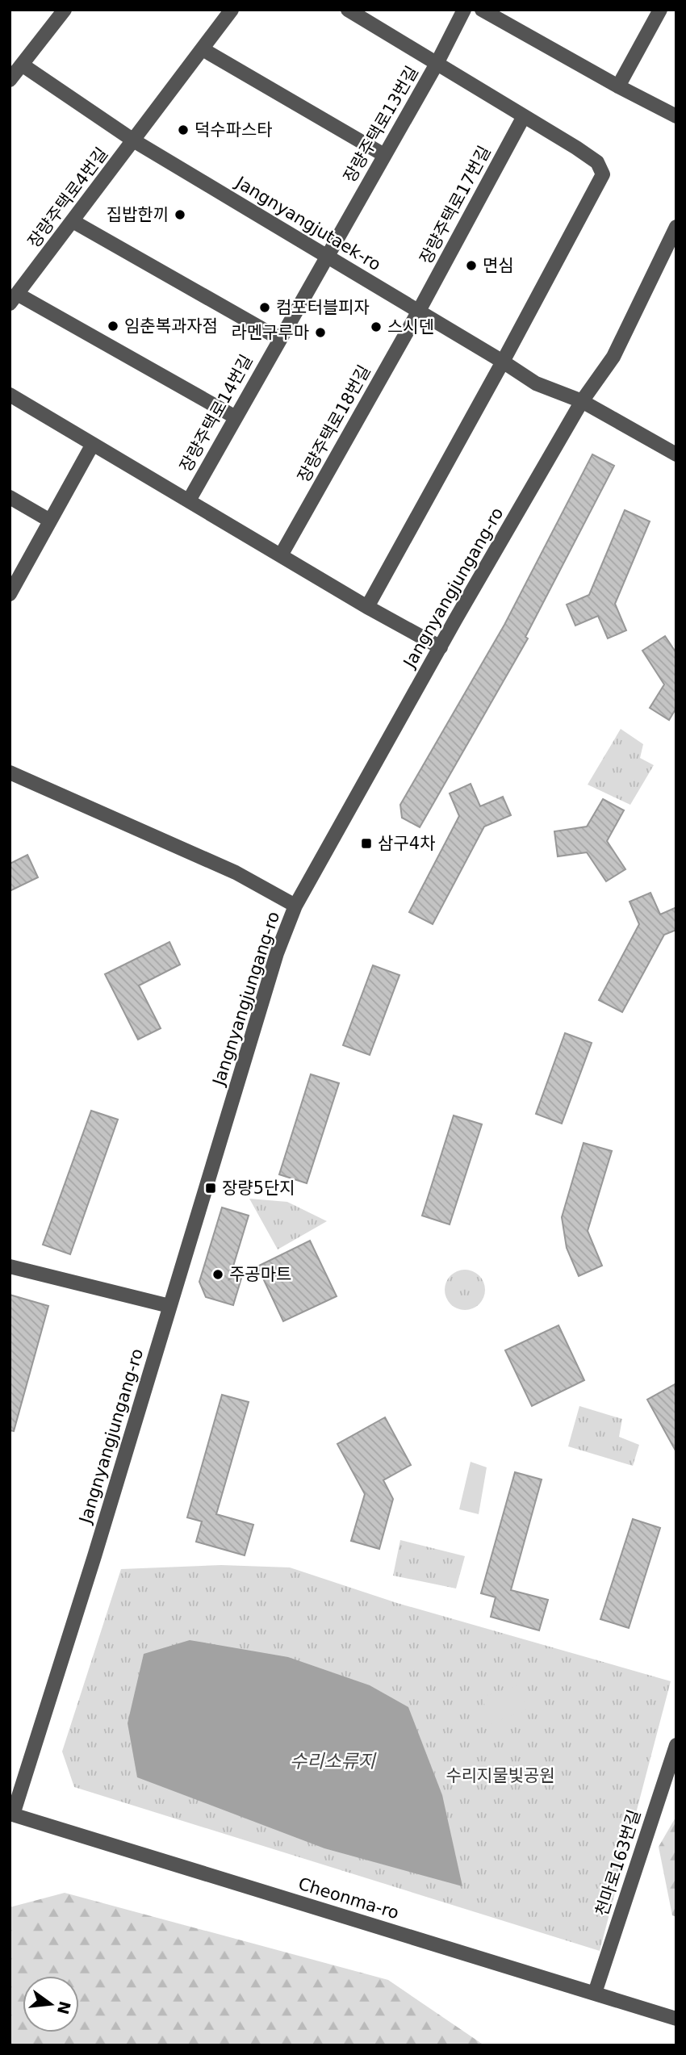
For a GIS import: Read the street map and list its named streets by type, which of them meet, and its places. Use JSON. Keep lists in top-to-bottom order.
{
  "streets": {
    "street": [
      "장량주택로13번길",
      "장량주택로4번길",
      "장량주택로17번길",
      "Jangnyangjutaek-ro",
      "장량주택로14번길",
      "장량주택로18번길",
      "Jangnyangjungang-ro",
      "천마로163번길",
      "Cheonma-ro"
    ]
  },
  "crossings": [
    ["장량주택로13번길", "Jangnyangjutaek-ro"],
    ["장량주택로13번길", "장량주택로14번길"],
    ["장량주택로4번길", "Jangnyangjutaek-ro"],
    ["장량주택로17번길", "Jangnyangjutaek-ro"],
    ["장량주택로17번길", "장량주택로18번길"],
    ["Jangnyangjutaek-ro", "장량주택로14번길"],
    ["Jangnyangjutaek-ro", "장량주택로18번길"],
    ["Jangnyangjutaek-ro", "Jangnyangjungang-ro"],
    ["Jangnyangjungang-ro", "Cheonma-ro"],
    ["천마로163번길", "Cheonma-ro"]
  ],
  "water": ["수리소류지"],
  "parks": ["수리지물빛공원"],
  "places": {
    "other": [
      "덕수파스타",
      "집밥한끼",
      "면심",
      "컴포터블피자",
      "임춘복과자점",
      "스시덴",
      "라멘구루마",
      "주공마트"
    ],
    "transit": ["삼구4차", "장량5단지"]
  },
  "north": "right"
}
